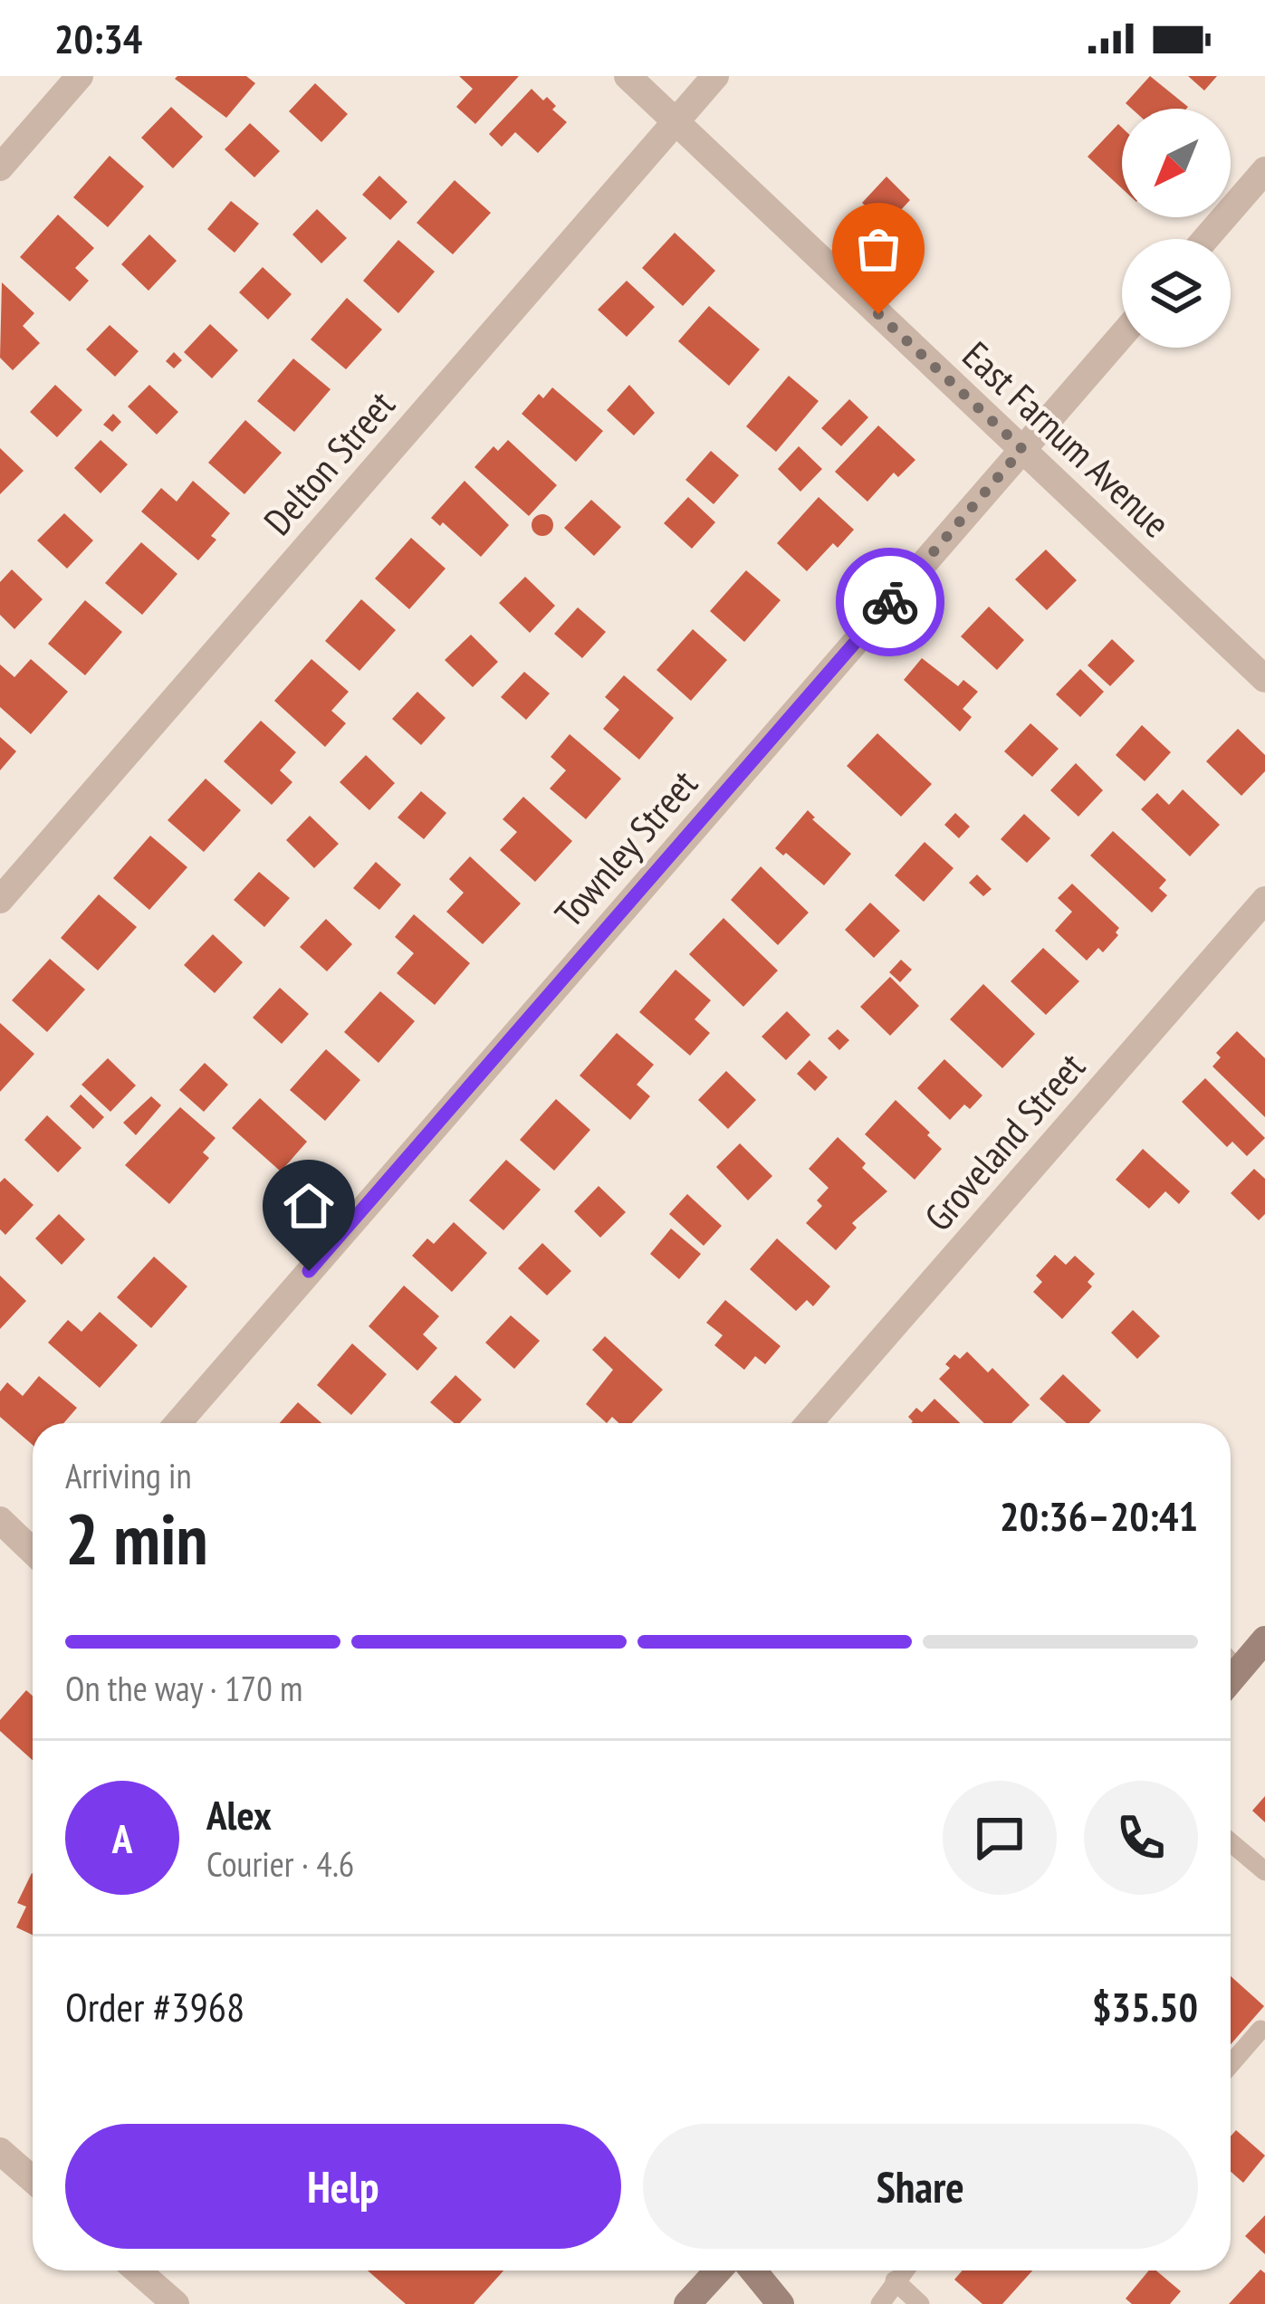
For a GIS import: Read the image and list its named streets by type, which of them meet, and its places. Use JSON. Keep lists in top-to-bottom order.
{
  "streets": {
    "street": [
      "East Farnum Avenue",
      "Delton Street",
      "Townley Street",
      "Groveland Street"
    ]
  },
  "crossings": [
    ["East Farnum Avenue", "Delton Street"],
    ["East Farnum Avenue", "Townley Street"]
  ],
  "north": "bottom left",
  "page": {
    "status": "20:34",
    "heading": ["2 min", "Arriving in", "20:36–20:41"],
    "panel": [
      "Alex",
      "Courier · 4.6",
      "Order #3968",
      "$35.50"
    ],
    "bar": "On the way · 170 m",
    "round": "A",
    "buttons": ["Help", "Share"]
  }
}
